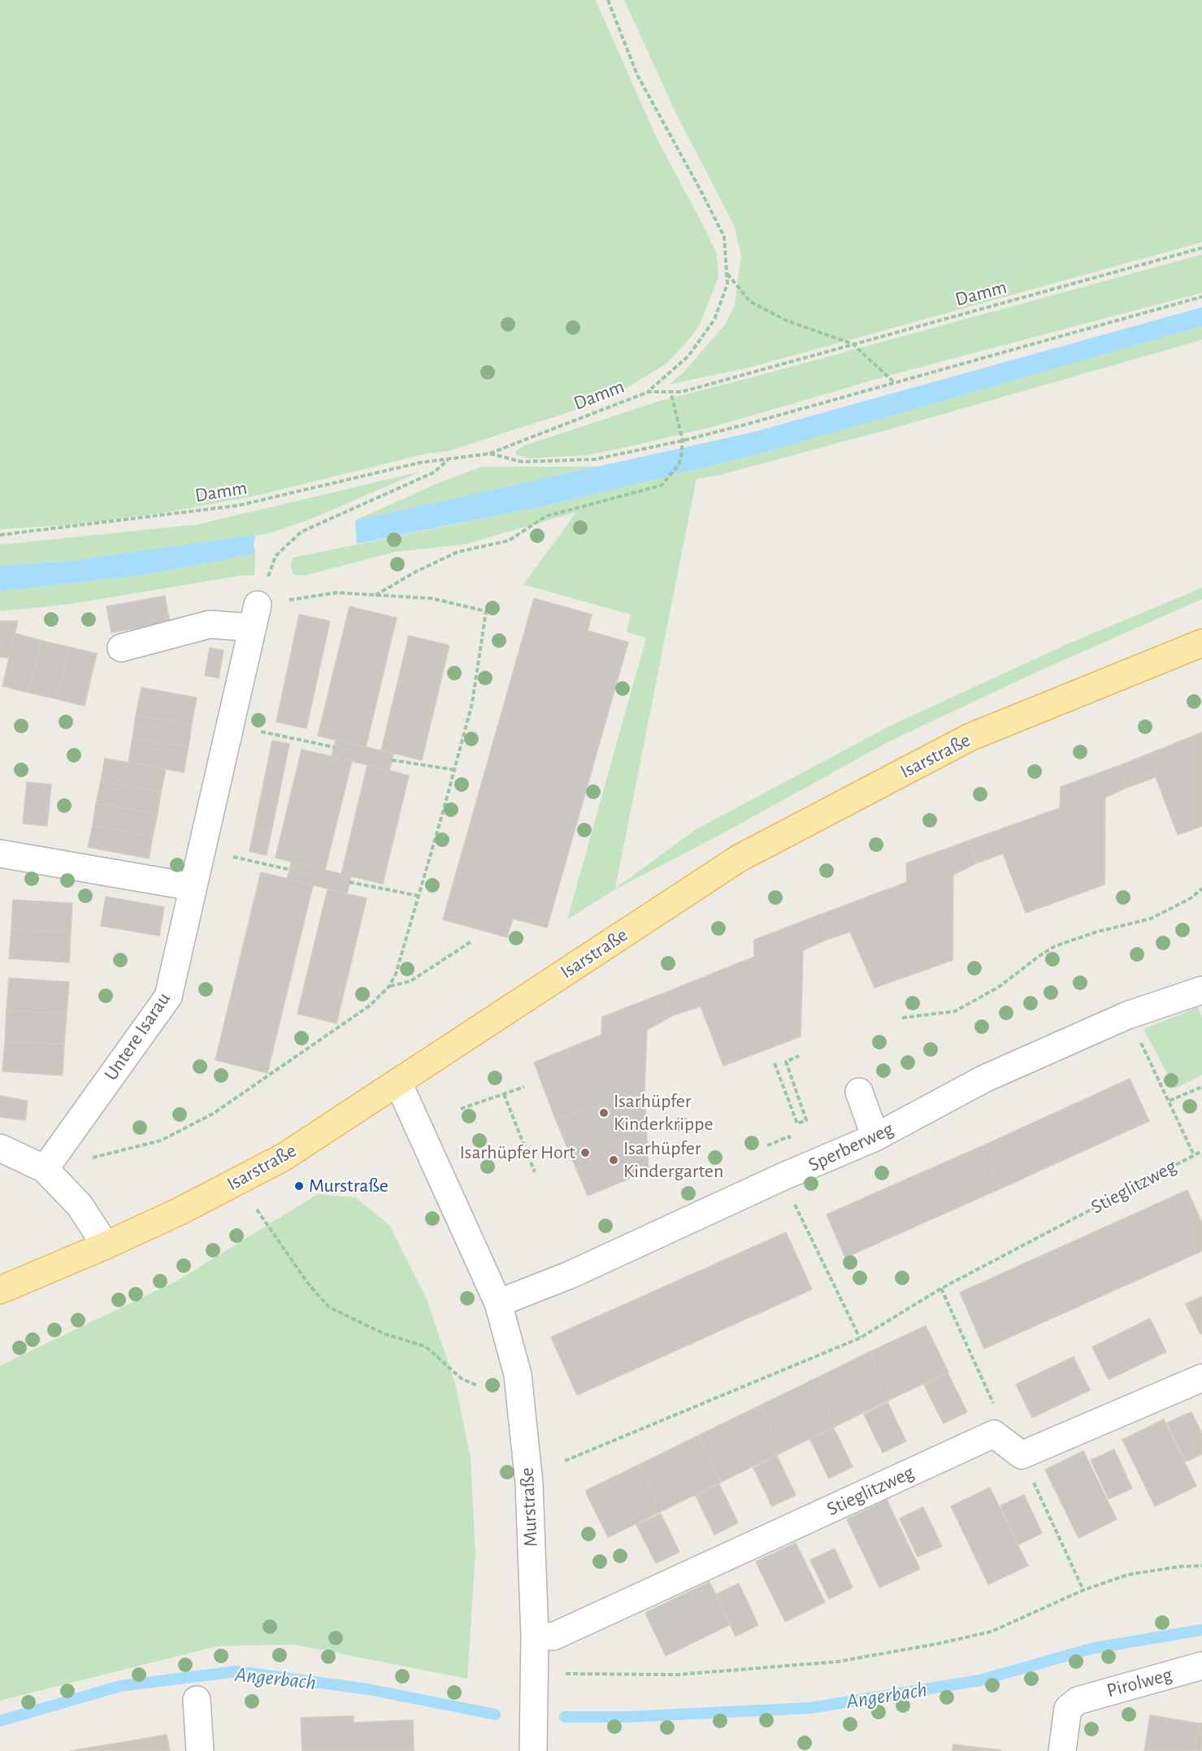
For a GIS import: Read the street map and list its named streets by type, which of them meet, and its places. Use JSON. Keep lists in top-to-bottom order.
{
  "streets": {
    "main road": ["Isarstraße"],
    "street": [
      "Untere Isarau",
      "Sperberweg",
      "Stieglitzweg",
      "Murstraße",
      "Pirolweg"
    ],
    "path": ["Damm"]
  },
  "crossings": [
    ["Isarstraße", "Murstraße"],
    ["Sperberweg", "Murstraße"],
    ["Stieglitzweg", "Murstraße"]
  ],
  "water": ["Angerbach"],
  "places": [
    "Isarhüpfer Kinderkrippe",
    "Isarhüpfer Hort",
    "Isarhüpfer Kindergarten",
    "Murstraße"
  ]
}
